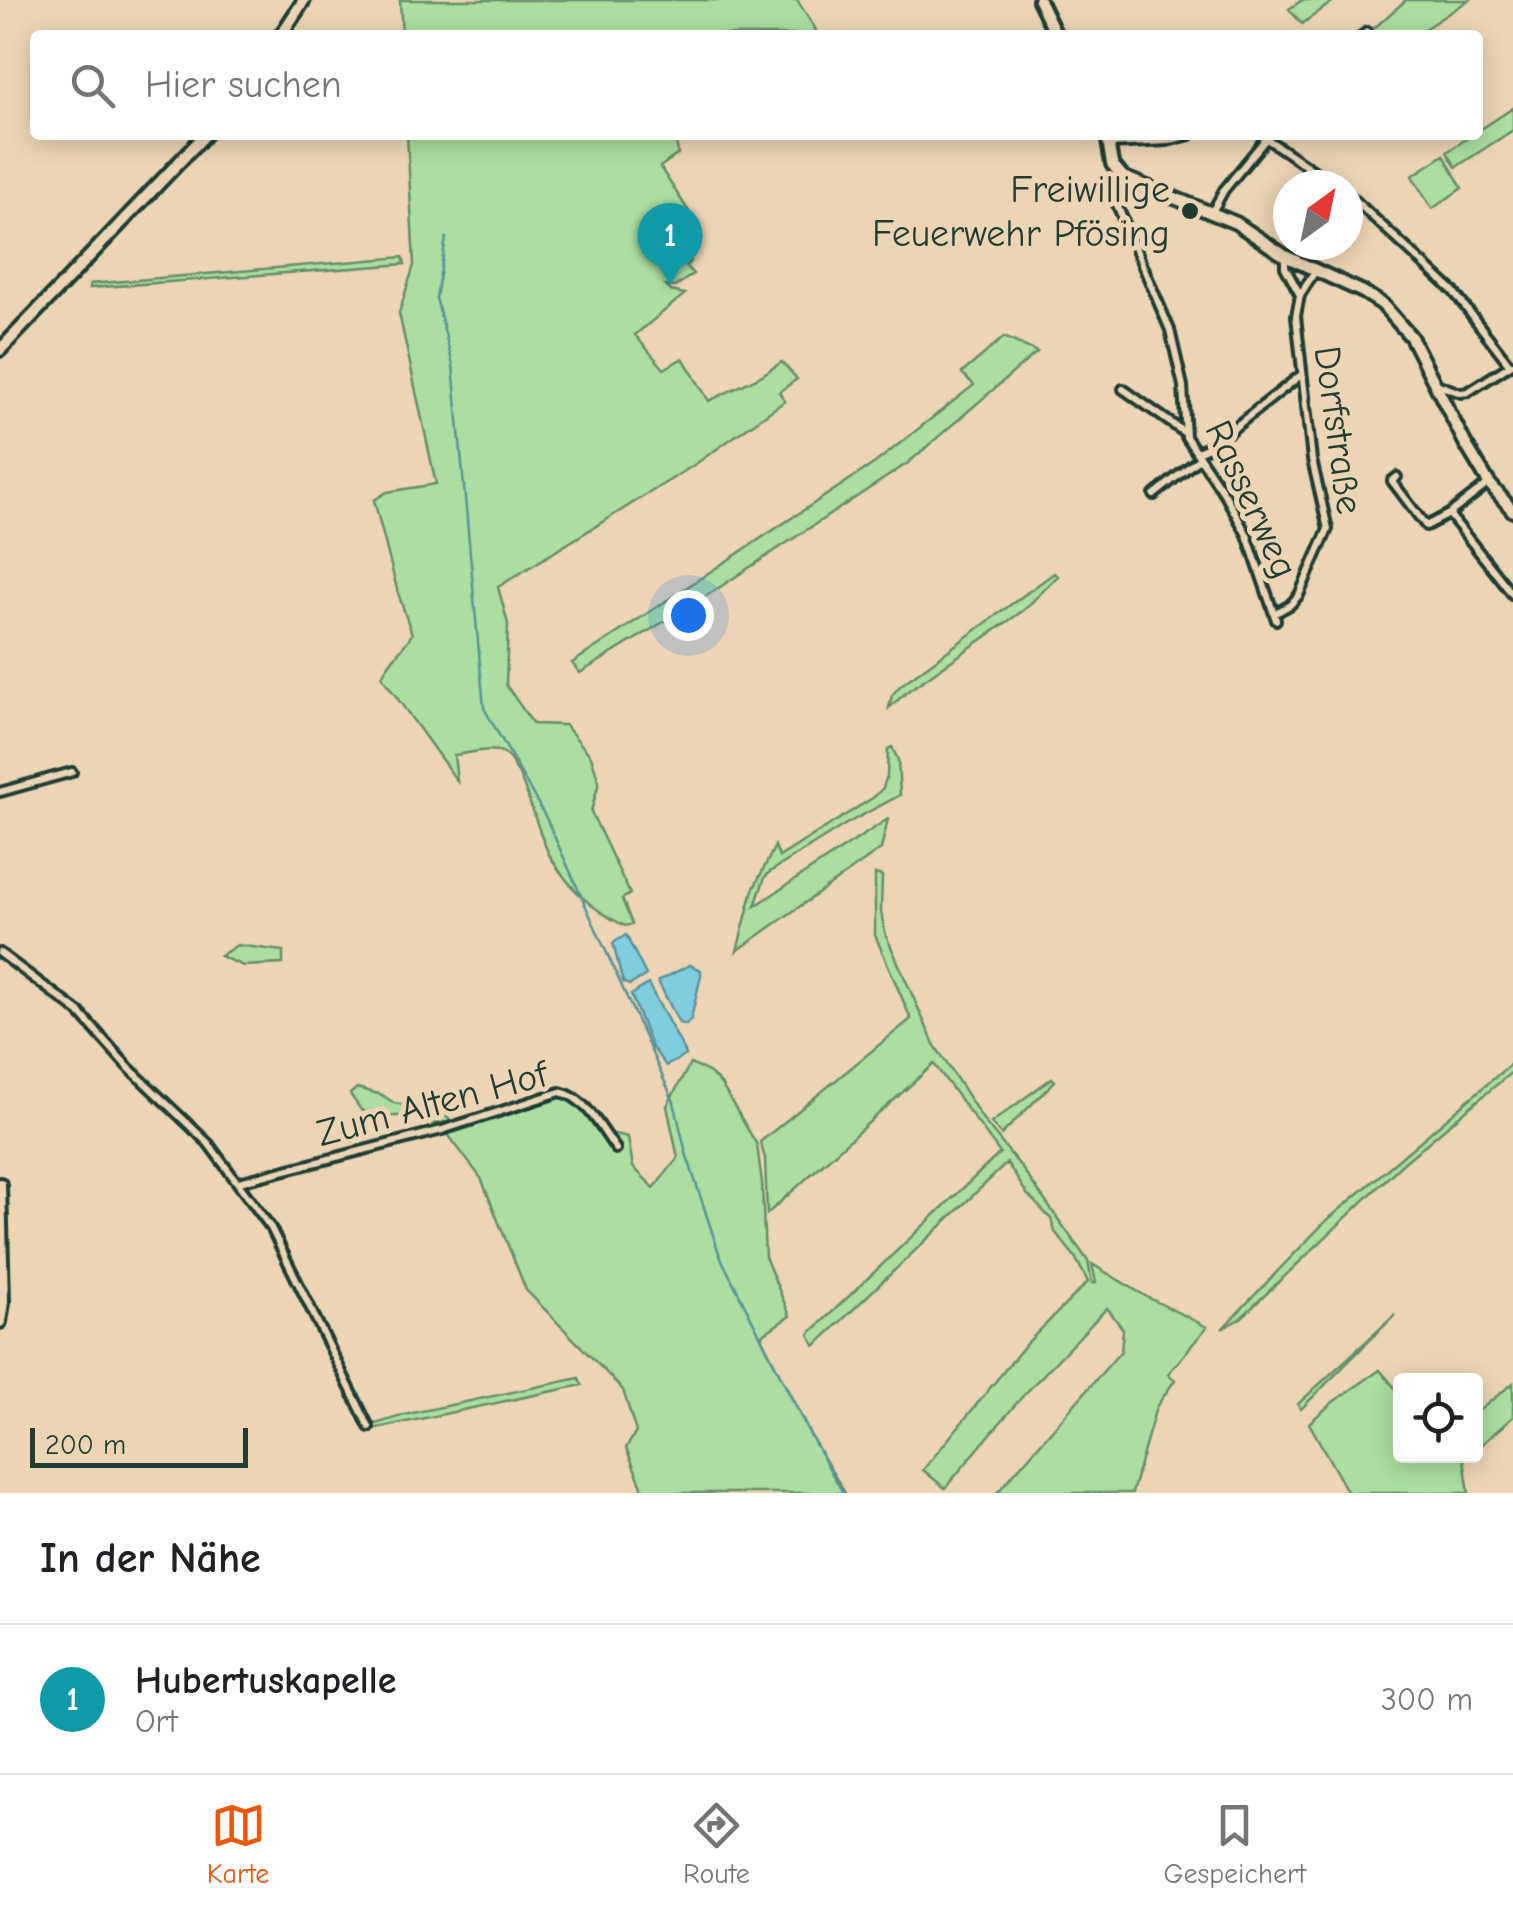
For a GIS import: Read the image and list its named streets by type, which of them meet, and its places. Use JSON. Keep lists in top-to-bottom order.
{
  "streets": {
    "street": ["Dorfstraße", "Rasserweg", "Zum Alten Hof"]
  },
  "crossings": [
    ["Dorfstraße", "Rasserweg"]
  ],
  "places": ["Freiwillige Feuerwehr Pfösing"],
  "scale_bar": "200 m",
  "north": "top right",
  "page": {
    "search": "Hier suchen",
    "pins": "1",
    "scale": "200 m",
    "heading": "In der Nähe",
    "list": [
      {
        "mark": "1",
        "name": "Hubertuskapelle",
        "note": "Ort",
        "value": "300 m"
      }
    ],
    "nav": ["Karte", "Route", "Gespeichert"]
  }
}
